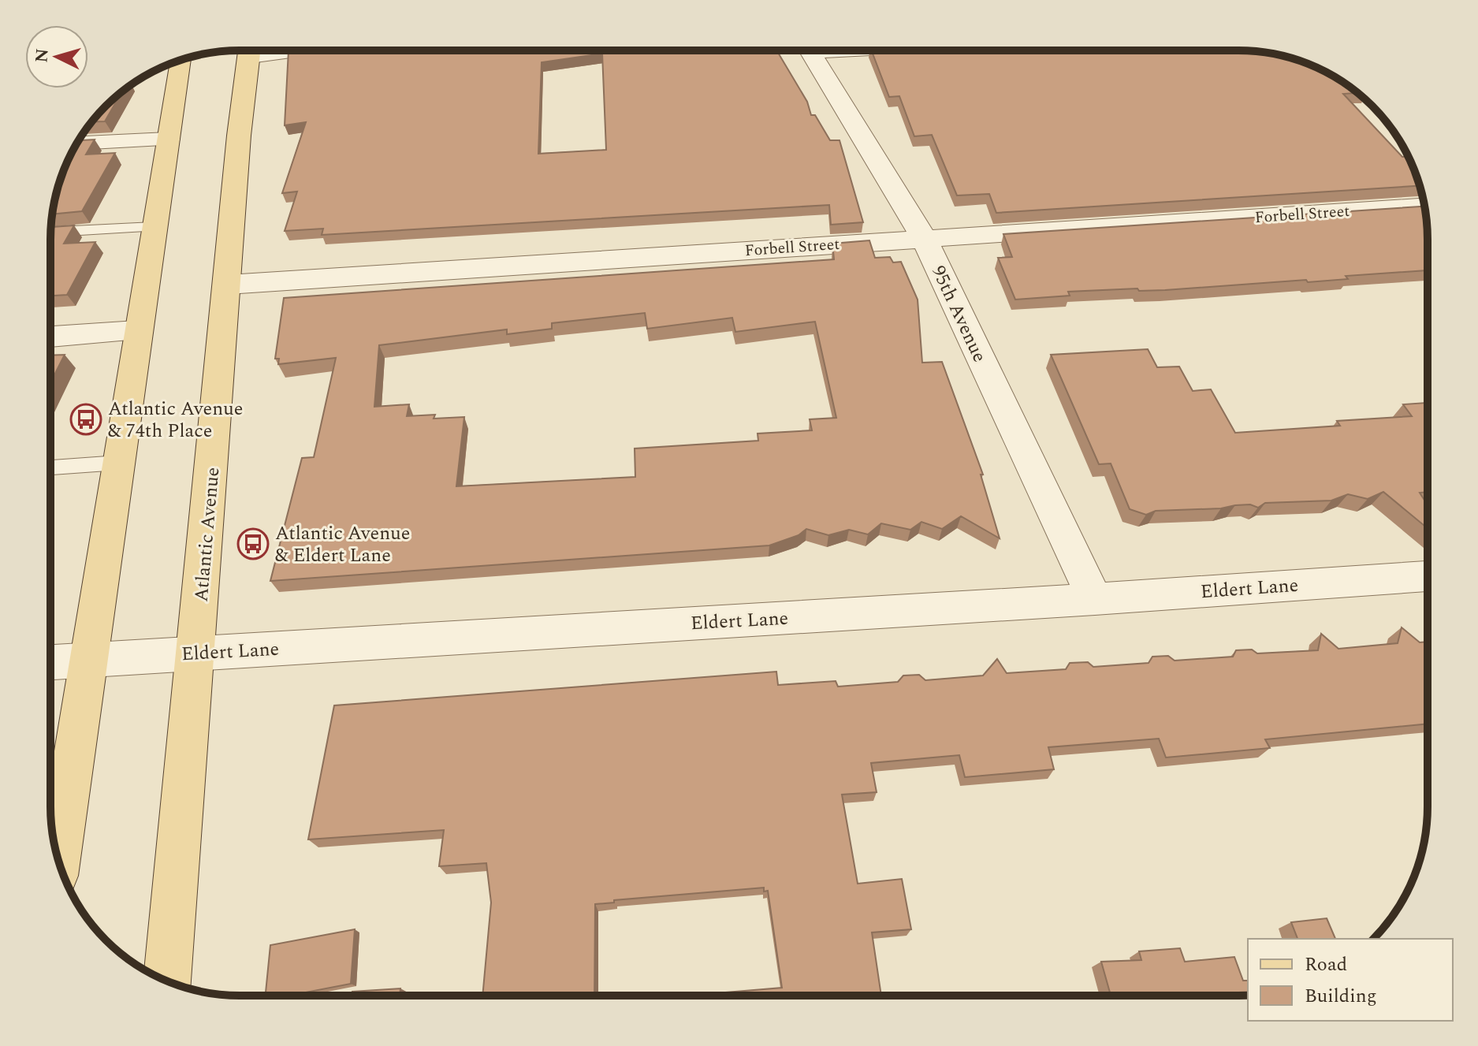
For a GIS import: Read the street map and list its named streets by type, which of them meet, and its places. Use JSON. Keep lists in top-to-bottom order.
{
  "streets": {
    "main road": ["Atlantic Avenue"],
    "street": ["Forbell Street", "95th Avenue", "Eldert Lane"]
  },
  "crossings": [
    ["Forbell Street", "95th Avenue"],
    ["Forbell Street", "Atlantic Avenue"],
    ["95th Avenue", "Eldert Lane"],
    ["Atlantic Avenue", "Eldert Lane"]
  ],
  "places": {
    "bus stop": ["Atlantic Avenue & 74th Place", "Atlantic Avenue & Eldert Lane"]
  },
  "legend": ["Road", "Building"],
  "north": "left"
}
